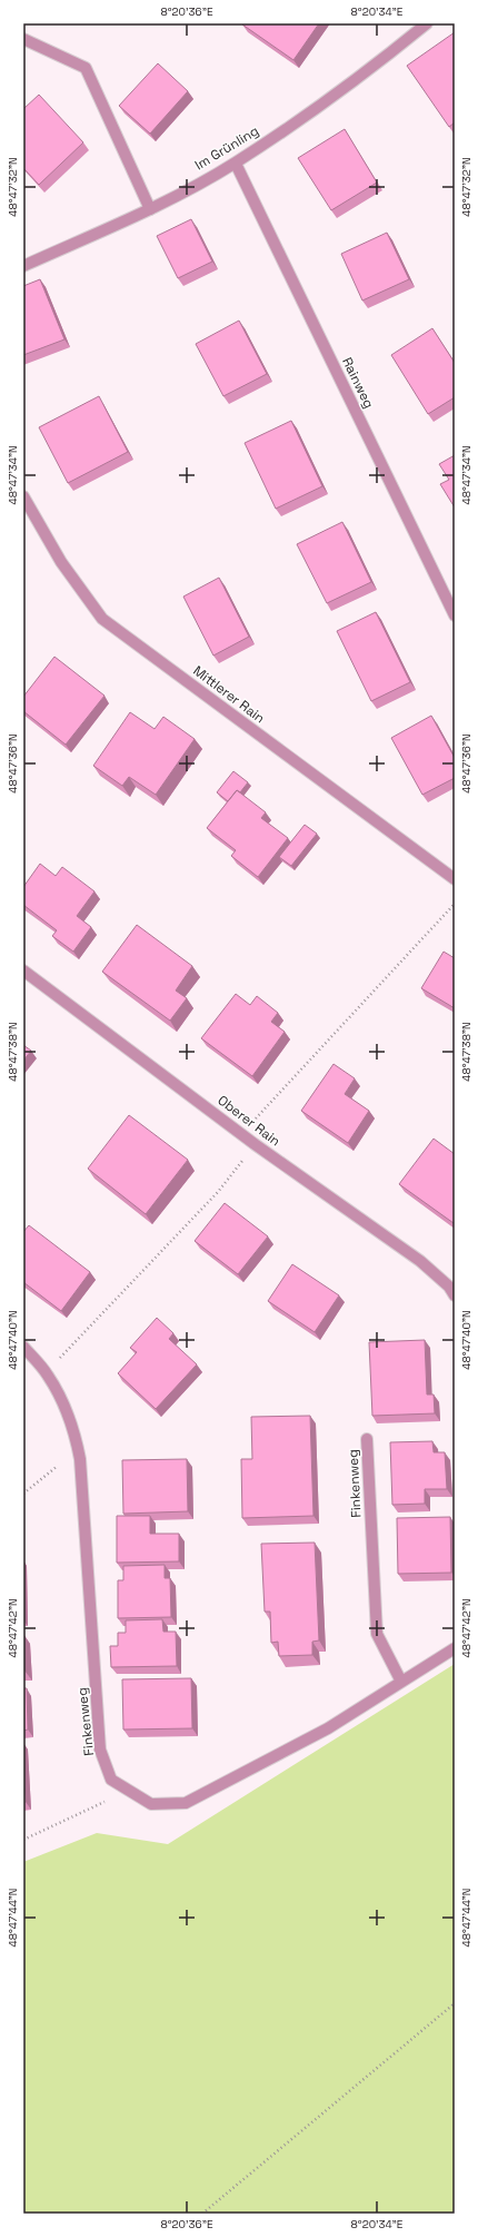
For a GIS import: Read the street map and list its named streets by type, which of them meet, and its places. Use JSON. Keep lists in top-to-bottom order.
{
  "streets": {
    "street": [
      "Im Grünling",
      "Rainweg",
      "Mittlerer Rain",
      "Oberer Rain",
      "Finkenweg"
    ]
  },
  "crossings": [
    ["Im Grünling", "Rainweg"]
  ],
  "coordinates": [
    "8°20'36\"E",
    "8°20'34\"E",
    "48°47'32\"N",
    "48°47'34\"N",
    "48°47'36\"N",
    "48°47'38\"N",
    "48°47'40\"N",
    "48°47'42\"N",
    "48°47'44\"N"
  ]
}
